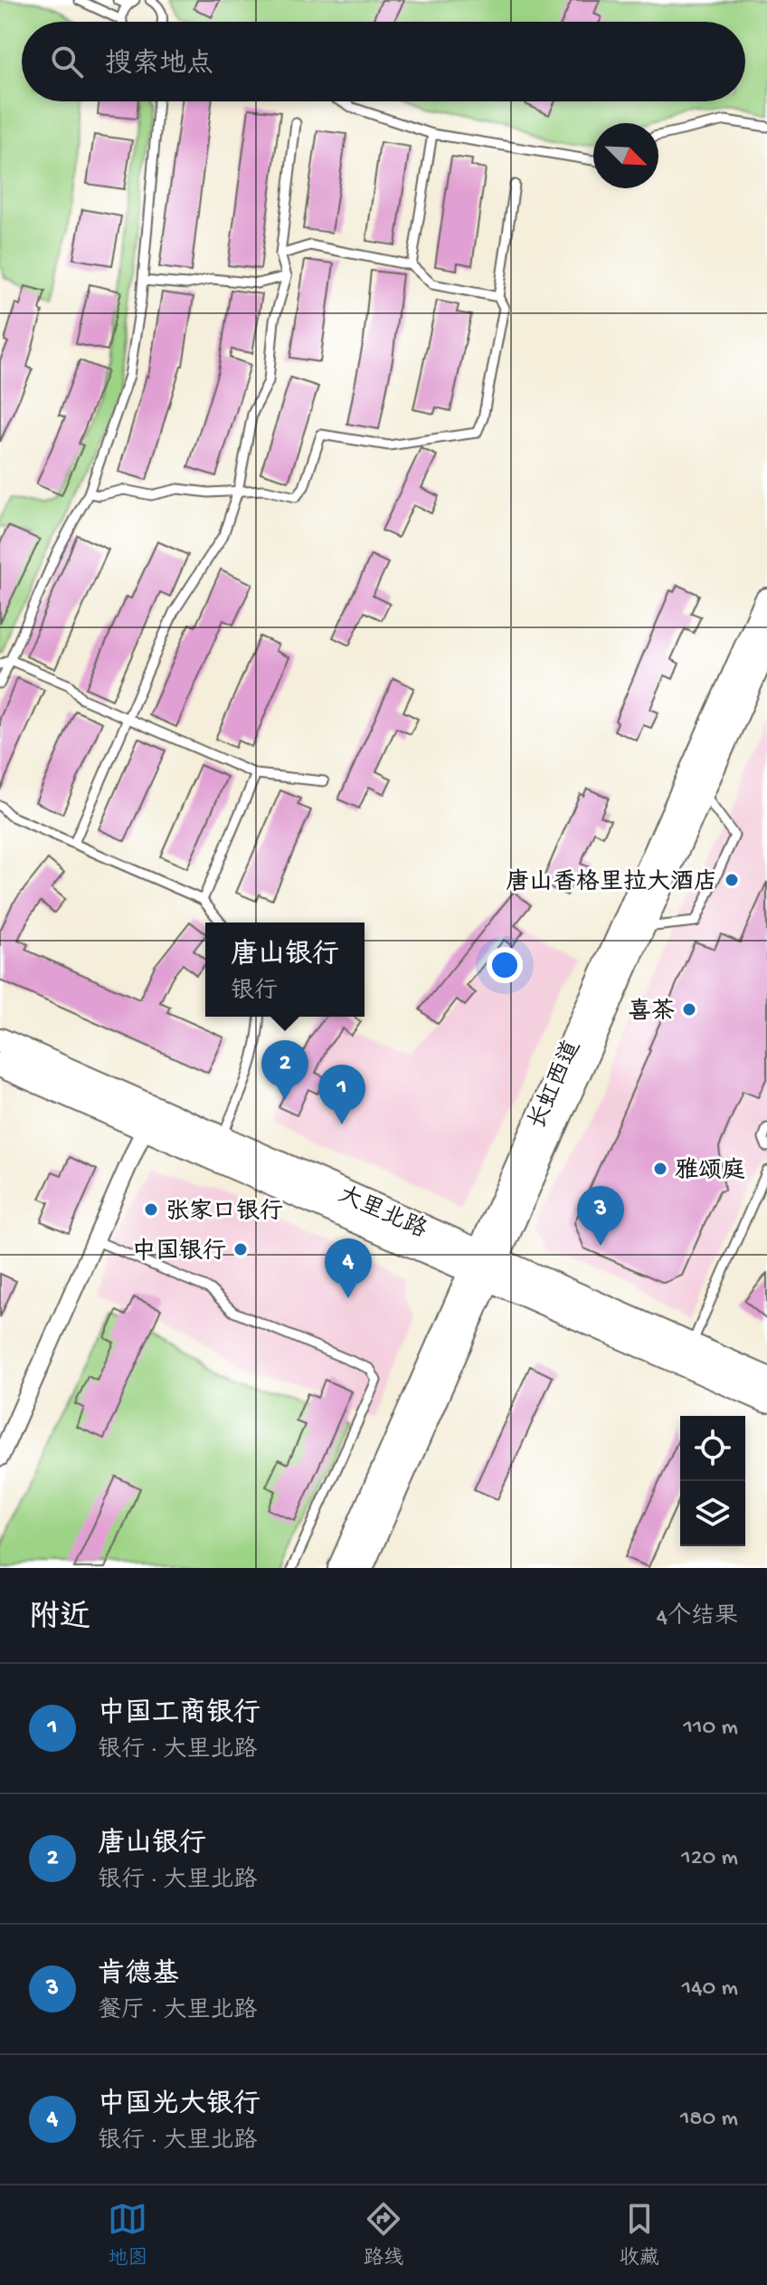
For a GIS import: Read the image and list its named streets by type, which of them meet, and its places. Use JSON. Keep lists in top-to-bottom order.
{
  "streets": {
    "main road": ["长虹西道", "大里北路"]
  },
  "crossings": [
    ["长虹西道", "大里北路"]
  ],
  "places": [
    "唐山香格里拉大酒店",
    "喜茶",
    "雅颂庭",
    "张家口银行",
    "中国银行"
  ],
  "north": "bottom right",
  "page": {
    "search": "搜索地点",
    "popup": ["唐山银行", "银行"],
    "pins": [
      "2",
      "1",
      "3",
      "4"
    ],
    "heading": ["附近", "4个结果"],
    "list": [
      {
        "mark": "1",
        "name": "中国工商银行",
        "note": "银行 · 大里北路",
        "value": "110 m"
      },
      {
        "mark": "2",
        "name": "唐山银行",
        "note": "银行 · 大里北路",
        "value": "120 m"
      },
      {
        "mark": "3",
        "name": "肯德基",
        "note": "餐厅 · 大里北路",
        "value": "140 m"
      },
      {
        "mark": "4",
        "name": "中国光大银行",
        "note": "银行 · 大里北路",
        "value": "180 m"
      }
    ],
    "nav": ["地图", "路线", "收藏"]
  }
}
